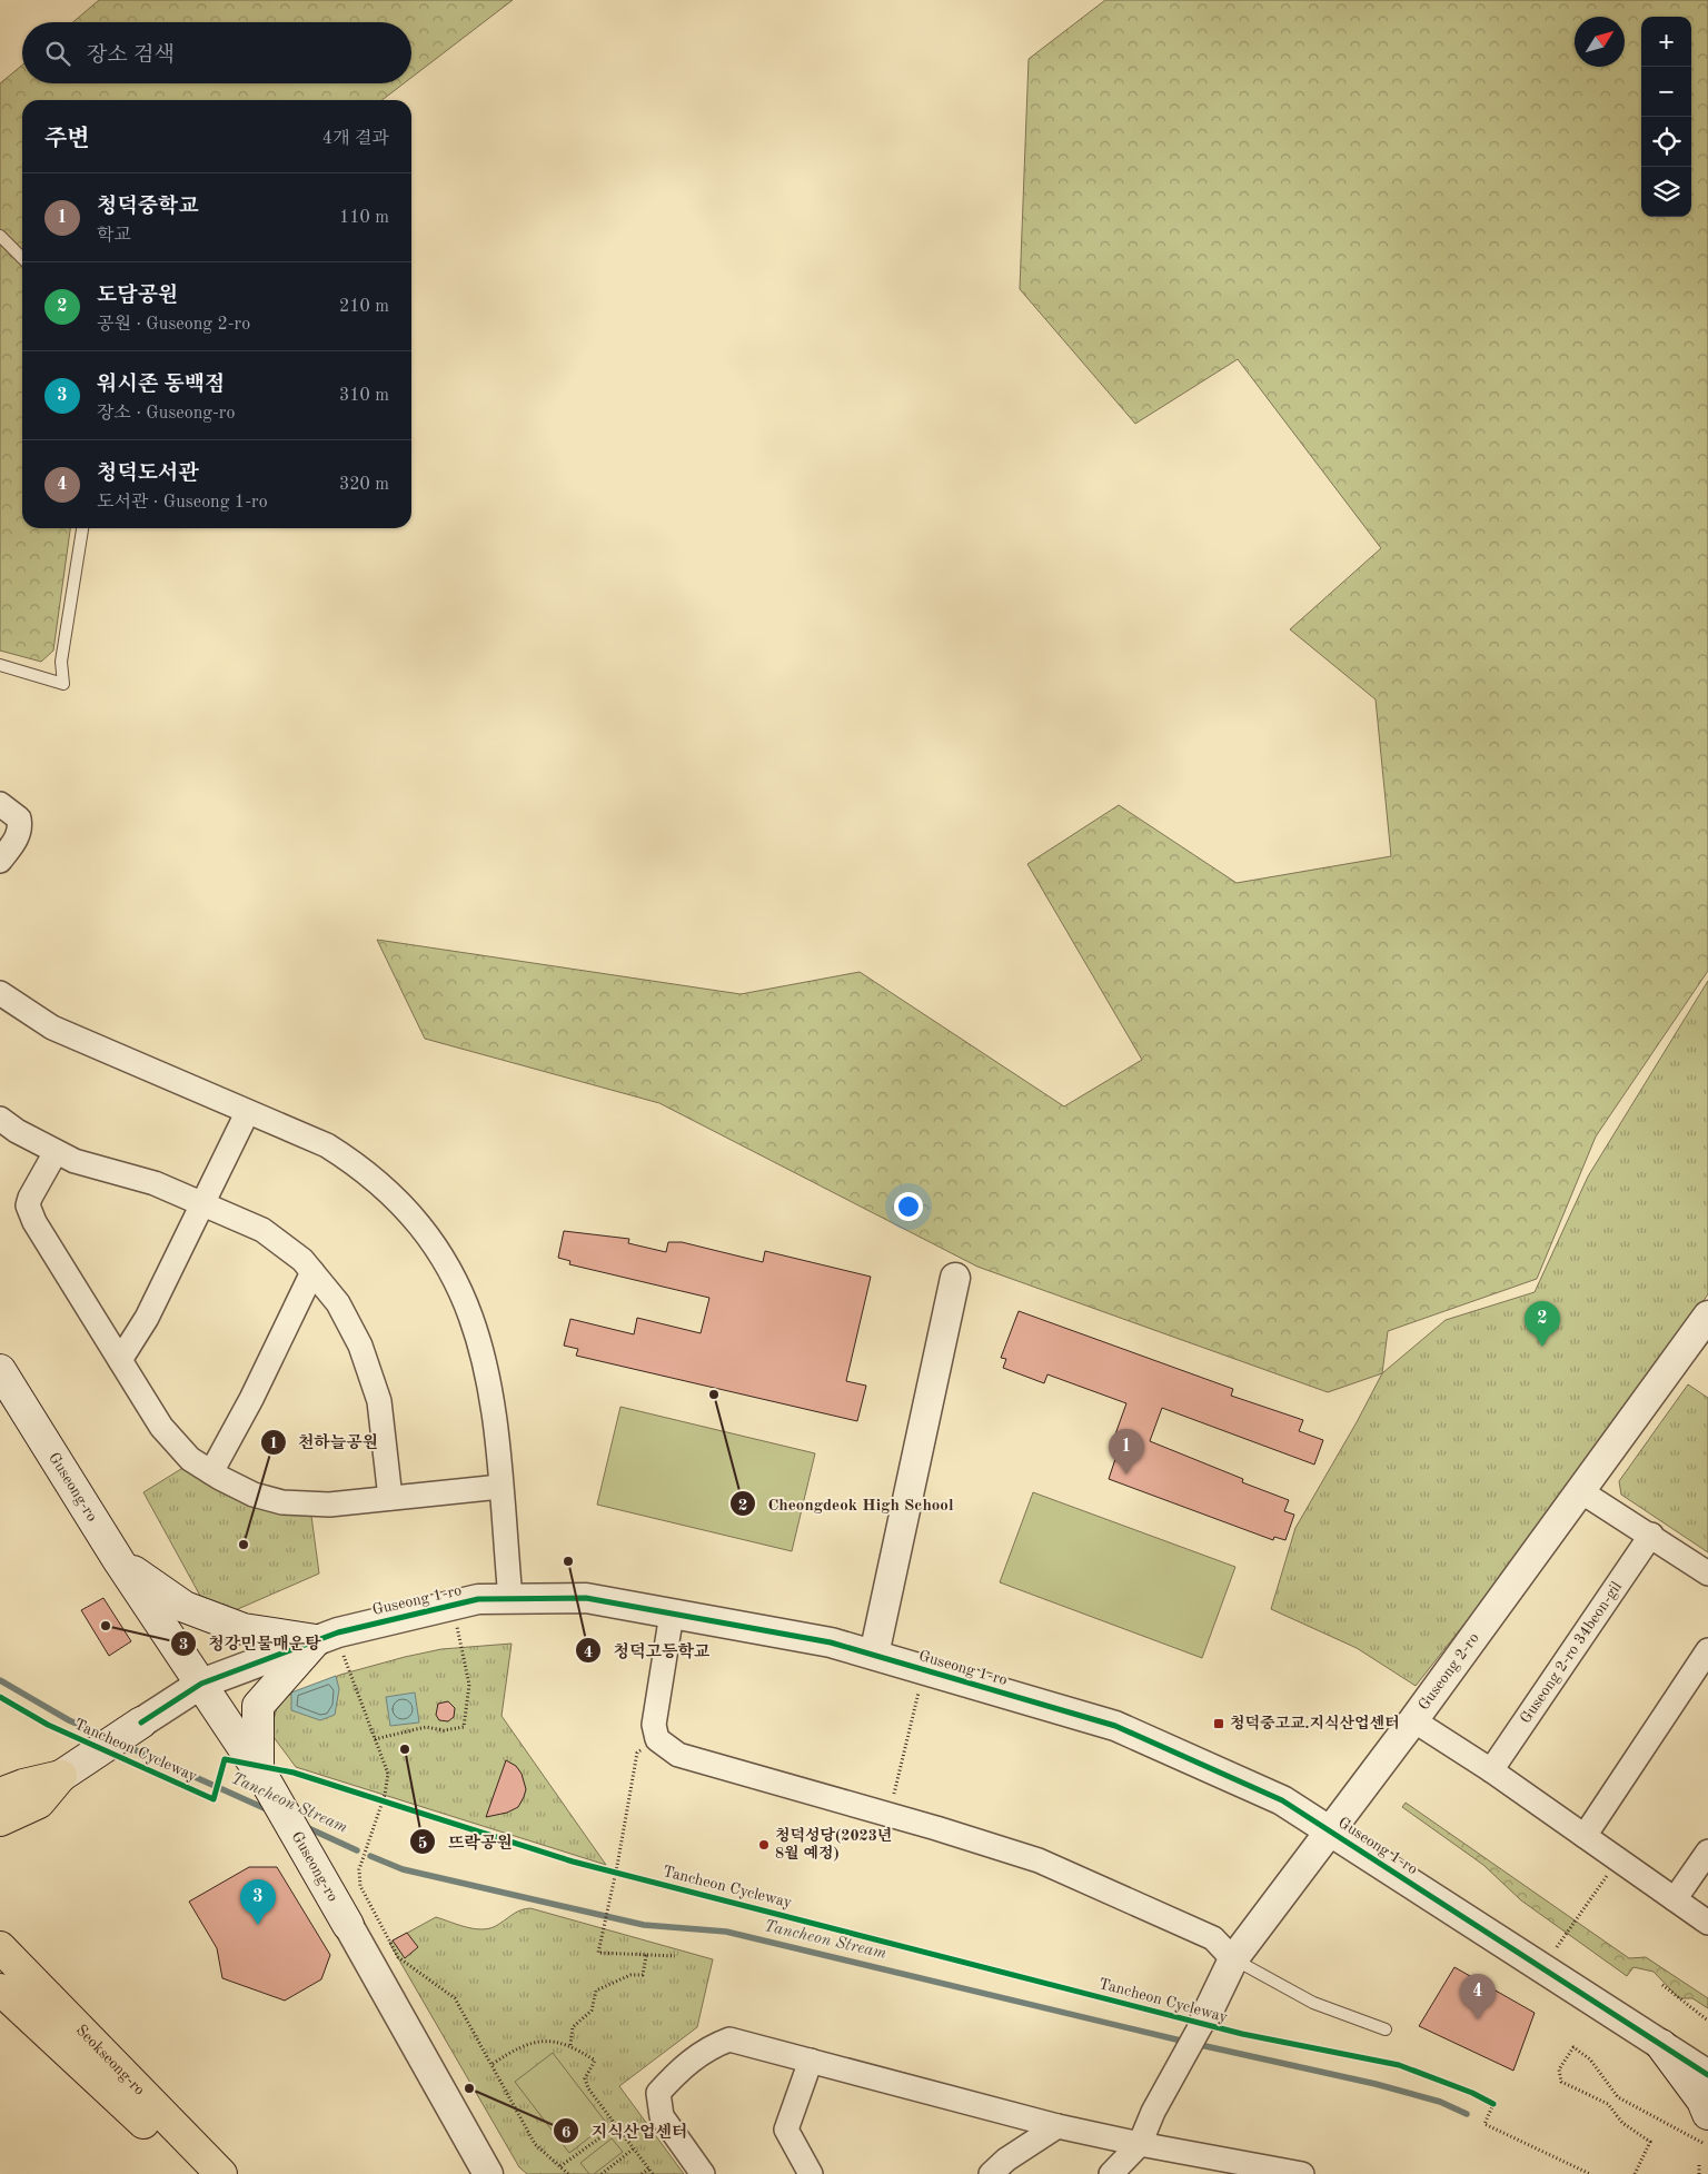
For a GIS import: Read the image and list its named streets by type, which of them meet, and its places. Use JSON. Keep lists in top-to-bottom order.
{
  "streets": {
    "highway": ["Seokseong-ro"],
    "main road": ["Guseong-ro"],
    "street": ["Guseong 1-ro", "Guseong 2-ro 34beon-gil", "Guseong 2-ro"],
    "cycle path": ["Tancheon Cycleway"]
  },
  "crossings": [
    ["Guseong-ro", "Guseong 1-ro"],
    ["Guseong 1-ro", "Guseong 2-ro"]
  ],
  "water": ["Tancheon Stream"],
  "places": {
    "other": [
      "Cheongdeok High School",
      "천하늘공원",
      "청덕고등학교",
      "청강민물매운탕",
      "뜨락공원",
      "청덕성당(2023년 8월 예정)",
      "지식산업센터"
    ],
    "transit": ["청덕중고교.지식산업센터"]
  },
  "north": "top right",
  "page": {
    "map_buttons": ["+", "−"],
    "search": "장소 검색",
    "heading": ["주변", "4개 결과"],
    "list": [
      {
        "mark": "1",
        "name": "청덕중학교",
        "note": "학교",
        "value": "110 m"
      },
      {
        "mark": "2",
        "name": "도담공원",
        "note": "공원 · Guseong 2-ro",
        "value": "210 m"
      },
      {
        "mark": "3",
        "name": "워시존 동백점",
        "note": "장소 · Guseong-ro",
        "value": "310 m"
      },
      {
        "mark": "4",
        "name": "청덕도서관",
        "note": "도서관 · Guseong 1-ro",
        "value": "320 m"
      }
    ],
    "pins": [
      "2",
      "1",
      "3",
      "4"
    ]
  }
}
